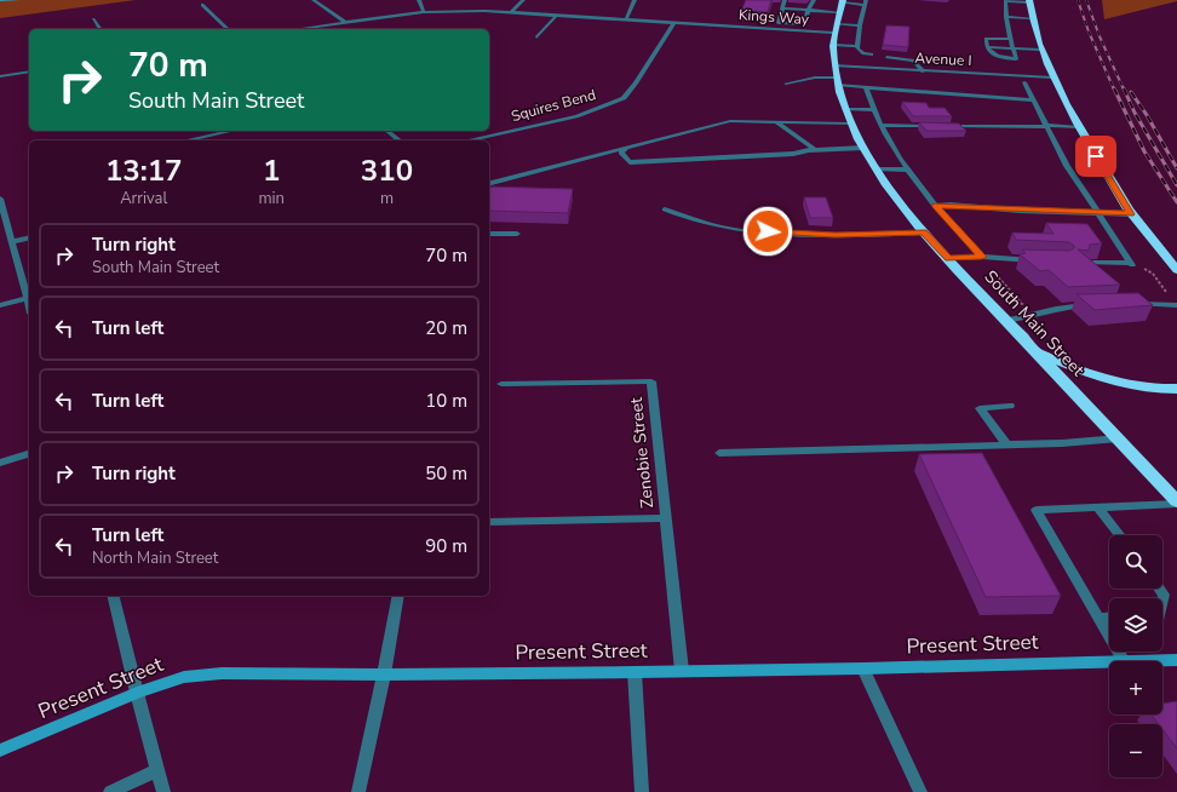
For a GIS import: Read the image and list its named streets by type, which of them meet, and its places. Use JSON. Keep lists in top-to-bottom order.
{
  "streets": {
    "highway": ["South Main Street"],
    "street": [
      "Kings Way",
      "Avenue I",
      "Squires Bend",
      "Zenobie Street",
      "Present Street"
    ]
  },
  "crossings": [
    ["Kings Way", "Squires Bend"],
    ["Kings Way", "South Main Street"],
    ["Avenue I", "South Main Street"],
    ["Zenobie Street", "Present Street"]
  ],
  "page": {
    "turn": ["70 m", "South Main Street"],
    "eta": [
      "13:17",
      "Arrival",
      "1",
      "min",
      "310",
      "m"
    ],
    "list": [
      {
        "name": "Turn right",
        "note": "South Main Street",
        "value": "70 m"
      },
      {
        "name": "Turn left",
        "value": "20 m"
      },
      {
        "name": "Turn left",
        "value": "10 m"
      },
      {
        "name": "Turn right",
        "value": "50 m"
      },
      {
        "name": "Turn left",
        "note": "North Main Street",
        "value": "90 m"
      }
    ],
    "map_buttons": ["+", "−"]
  }
}
